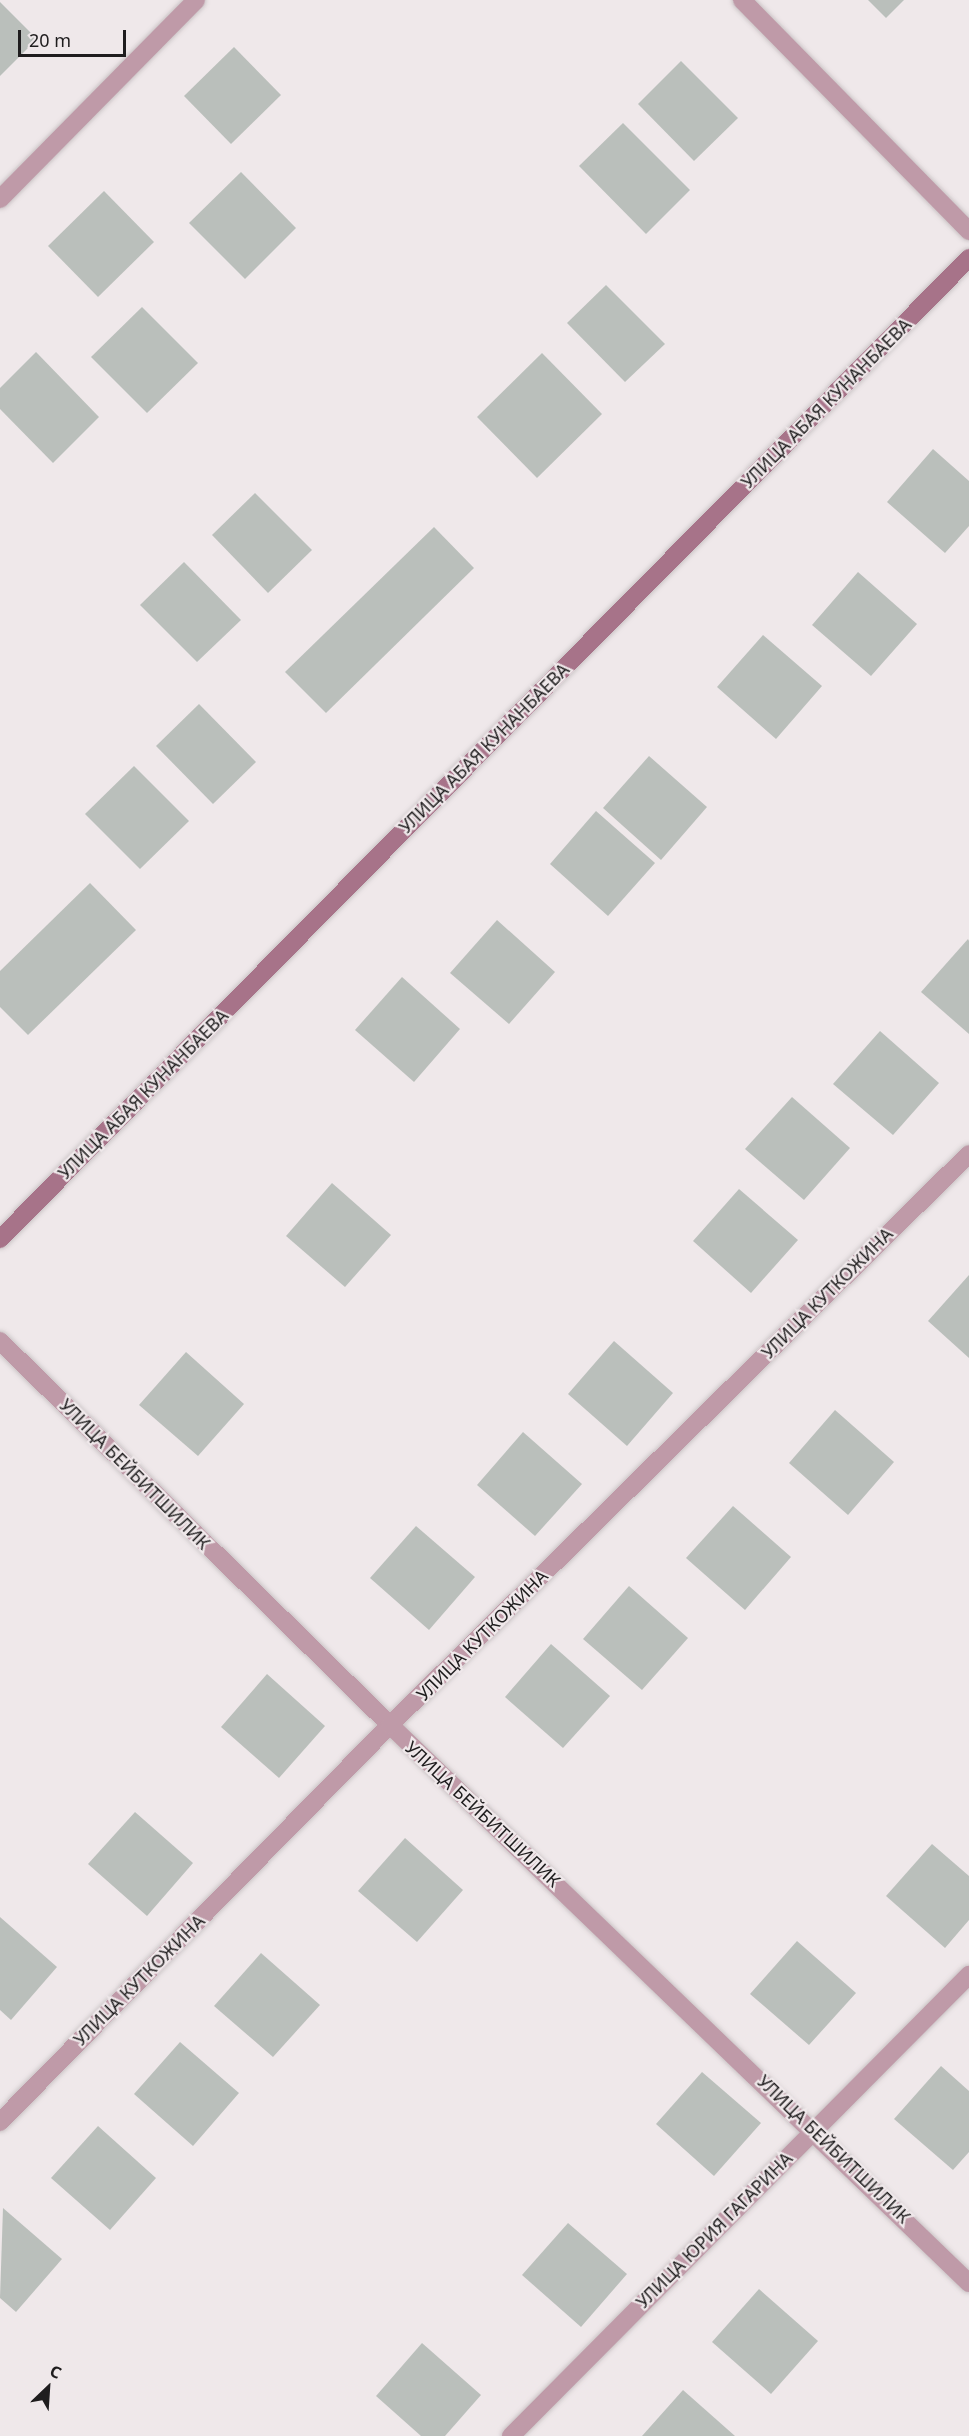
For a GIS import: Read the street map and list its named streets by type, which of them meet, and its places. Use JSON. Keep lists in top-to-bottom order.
{
  "streets": {
    "street": [
      "УЛИЦА АБАЯ КУНАНБАЕВА",
      "УЛИЦА КУТКОЖИНА",
      "УЛИЦА БЕЙБИТШИЛИК",
      "УЛИЦА ЮРИЯ ГАГАРИНА"
    ]
  },
  "crossings": [
    ["УЛИЦА КУТКОЖИНА", "УЛИЦА БЕЙБИТШИЛИК"],
    ["УЛИЦА БЕЙБИТШИЛИК", "УЛИЦА ЮРИЯ ГАГАРИНА"]
  ],
  "scale_bar": "20 m",
  "north": "top right"
}
